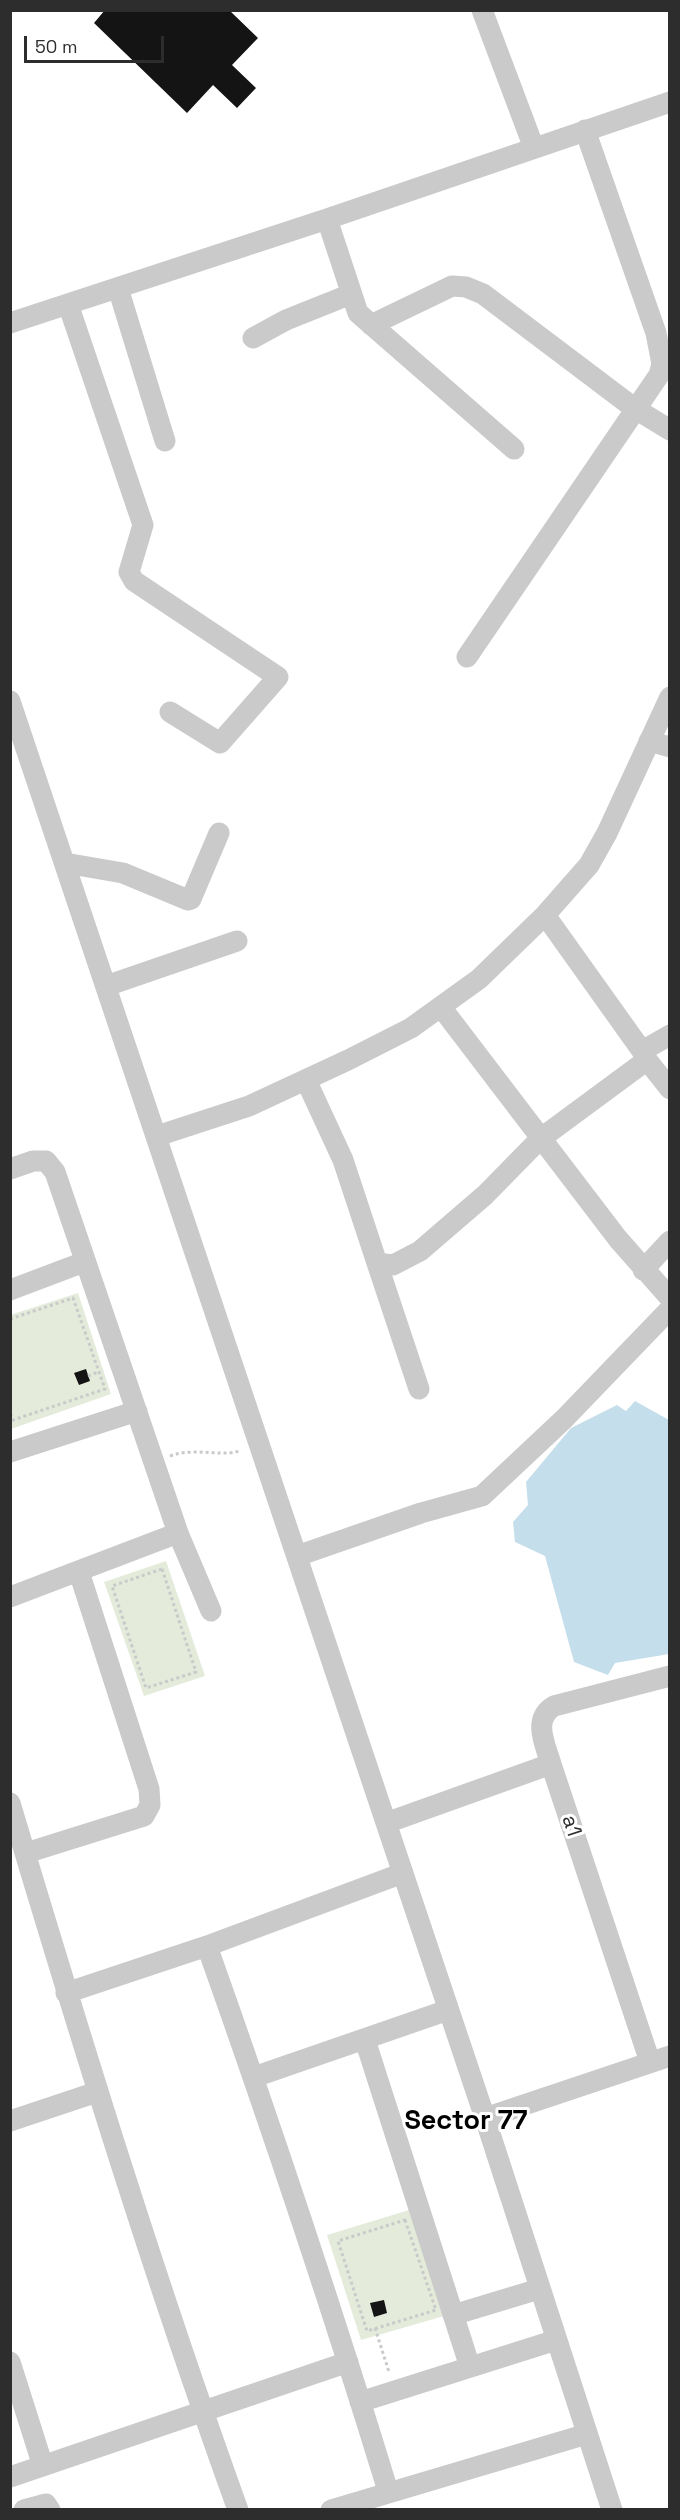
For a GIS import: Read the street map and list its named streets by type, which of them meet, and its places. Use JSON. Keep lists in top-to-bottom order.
{
  "streets": {
    "street": ["a1"]
  },
  "districts": ["Sector 77"],
  "scale_bar": "50 m"
}
